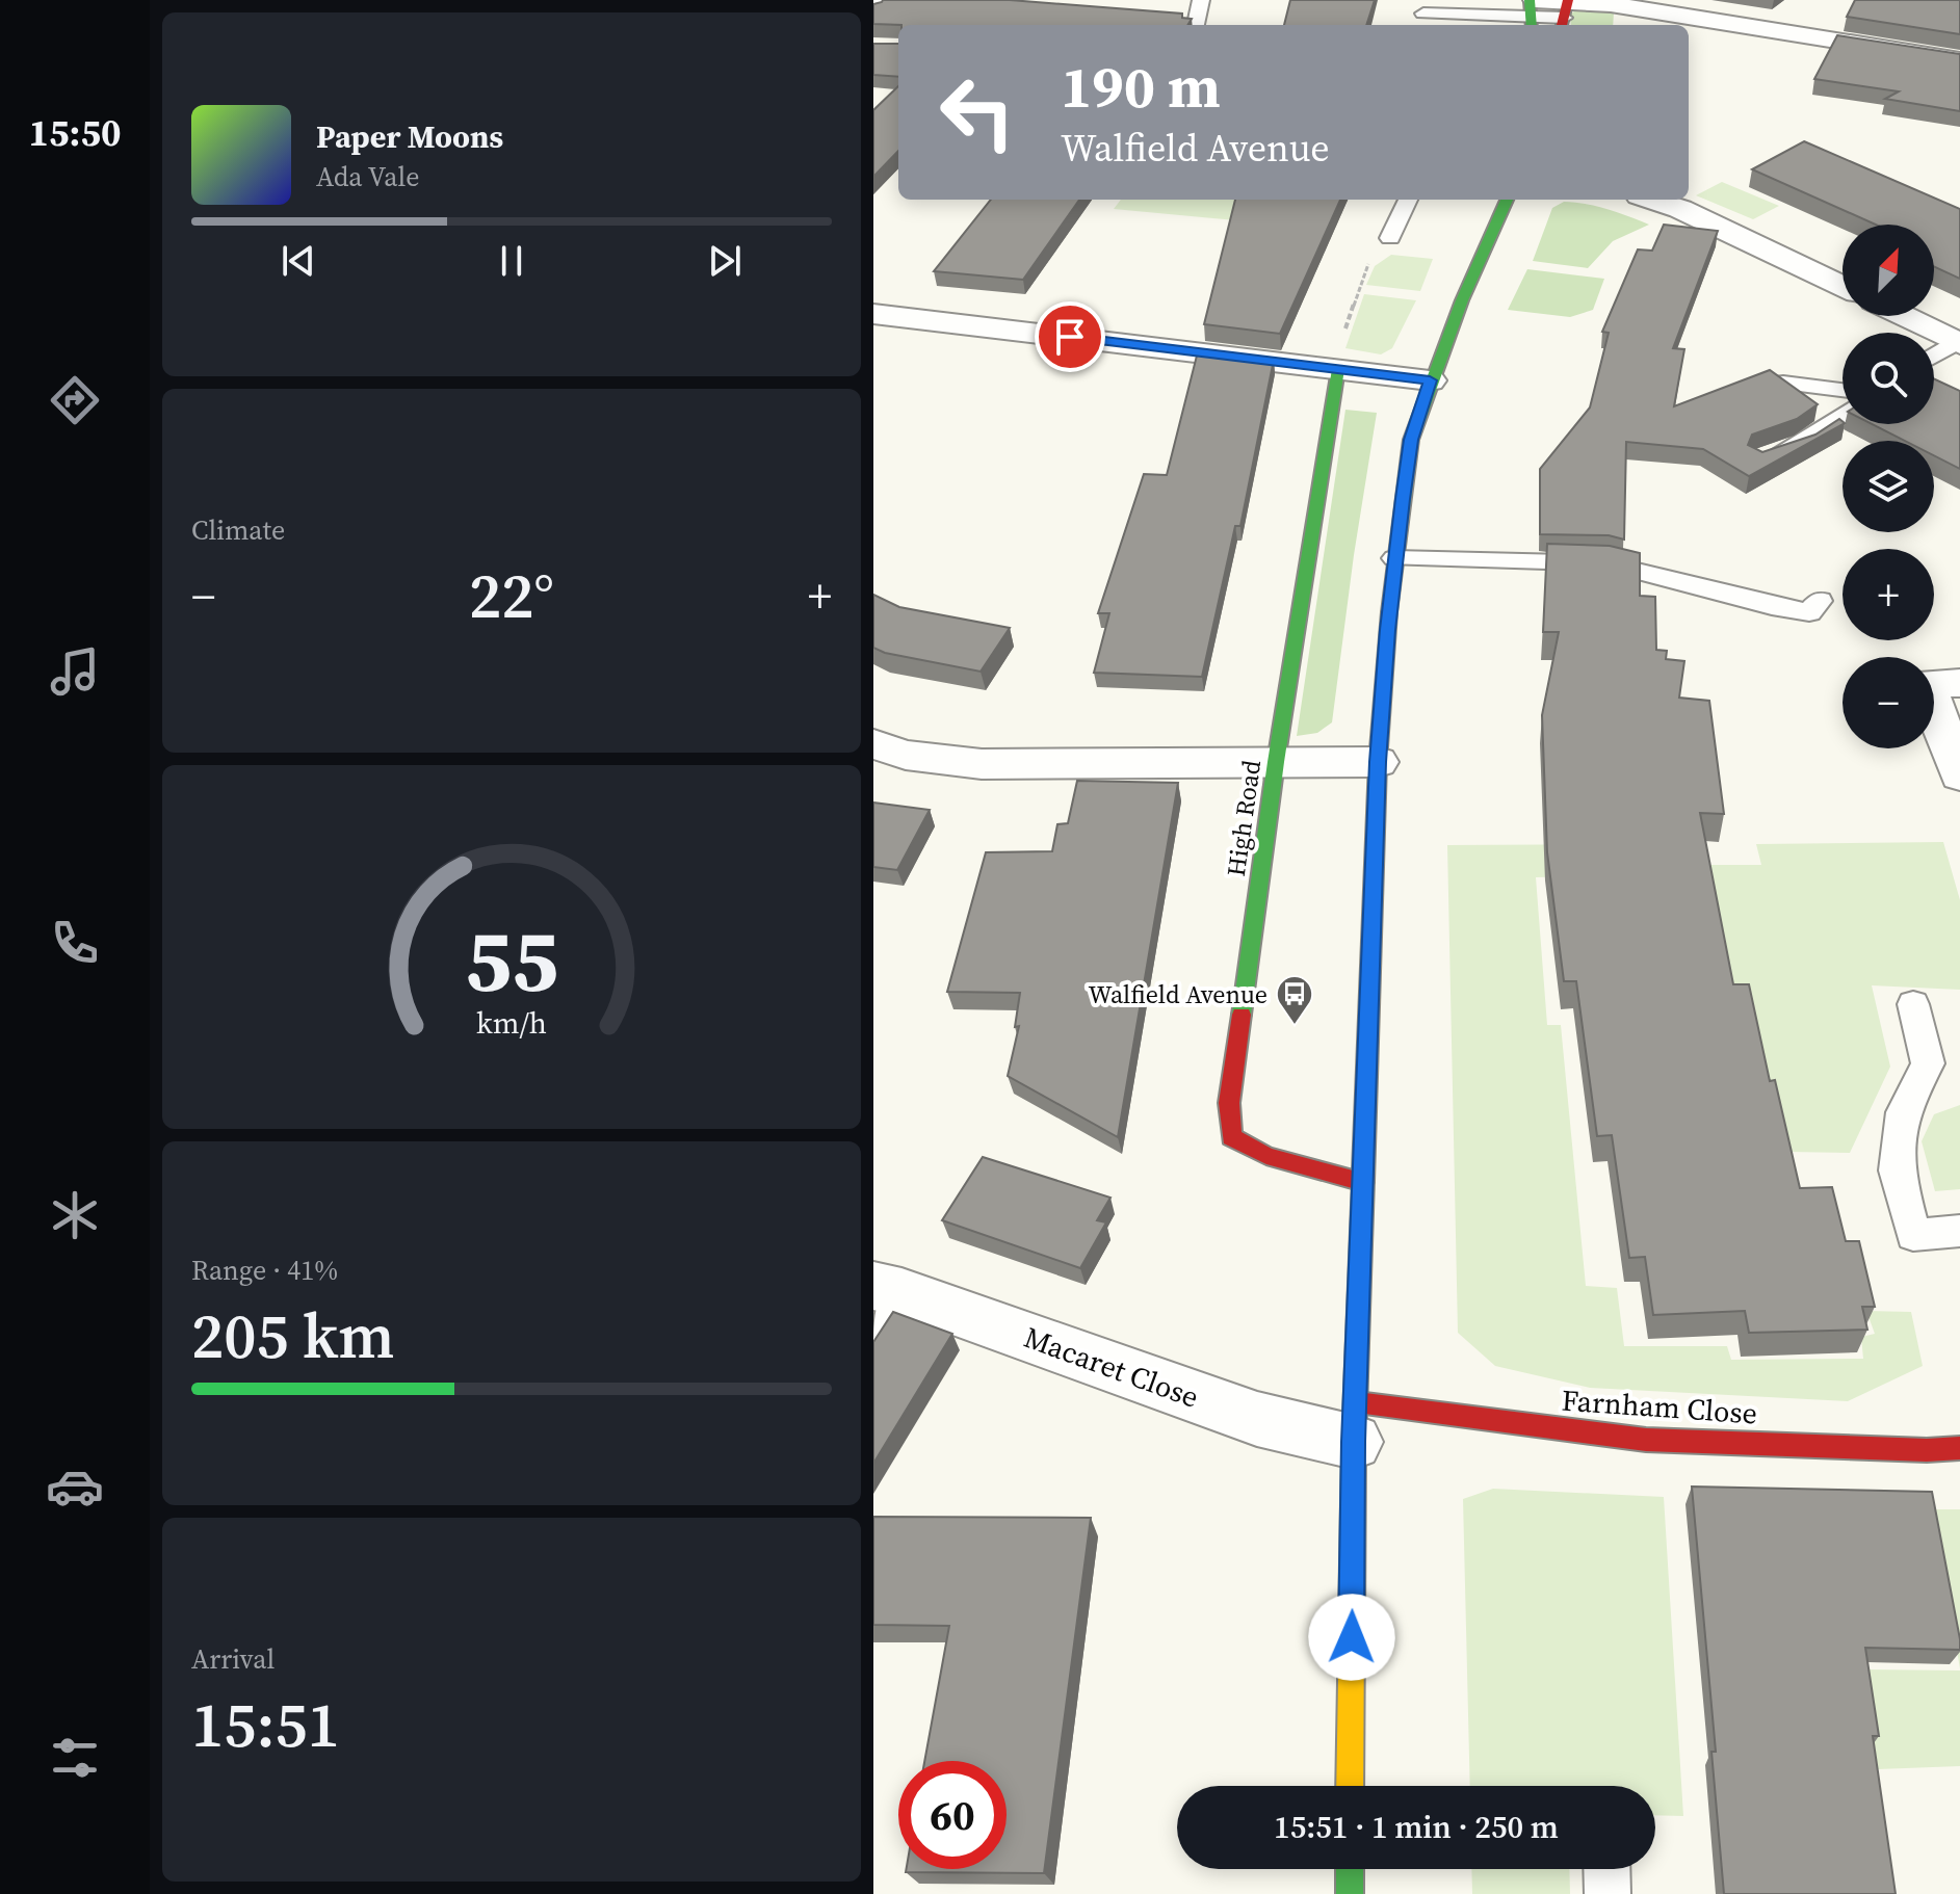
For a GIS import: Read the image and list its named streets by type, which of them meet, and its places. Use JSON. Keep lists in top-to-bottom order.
{
  "streets": {
    "main road": ["High Road", "Farnham Close"],
    "street": ["Macaret Close"]
  },
  "crossings": [
    ["Macaret Close", "Farnham Close"]
  ],
  "places": {
    "bus stop": ["Walfield Avenue"]
  },
  "north": "top right",
  "page": {
    "tabs": "15:50",
    "turn": ["190 m", "Walfield Avenue"],
    "song": ["Paper Moons", "Ada Vale"],
    "map_buttons": ["+", "−"],
    "tile": [
      "Climate",
      ["Range · 41%", "205 km"],
      ["Arrival", "15:51"]
    ],
    "heat": ["−", "22°", "+"],
    "limit": "60",
    "trip": "15:51 · 1 min · 250 m",
    "gauge": ["55", "km/h"]
  }
}
